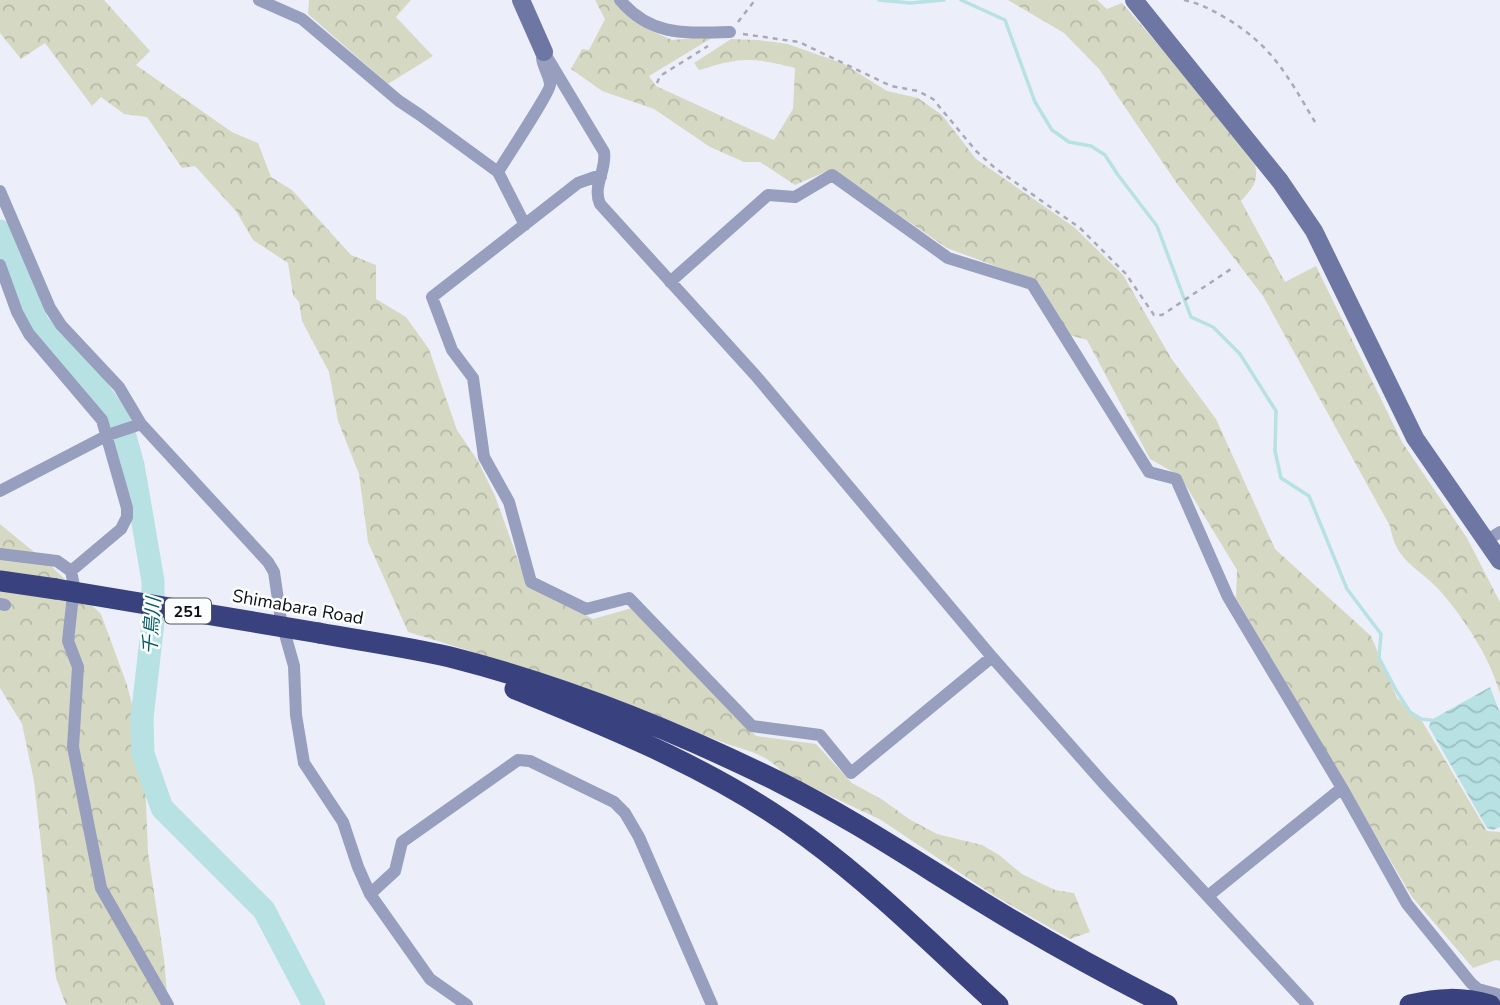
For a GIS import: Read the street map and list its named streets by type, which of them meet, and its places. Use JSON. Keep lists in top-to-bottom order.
{
  "streets": {
    "highway": ["Shimabara Road", "251"]
  },
  "water": ["千鳥川"]
}
